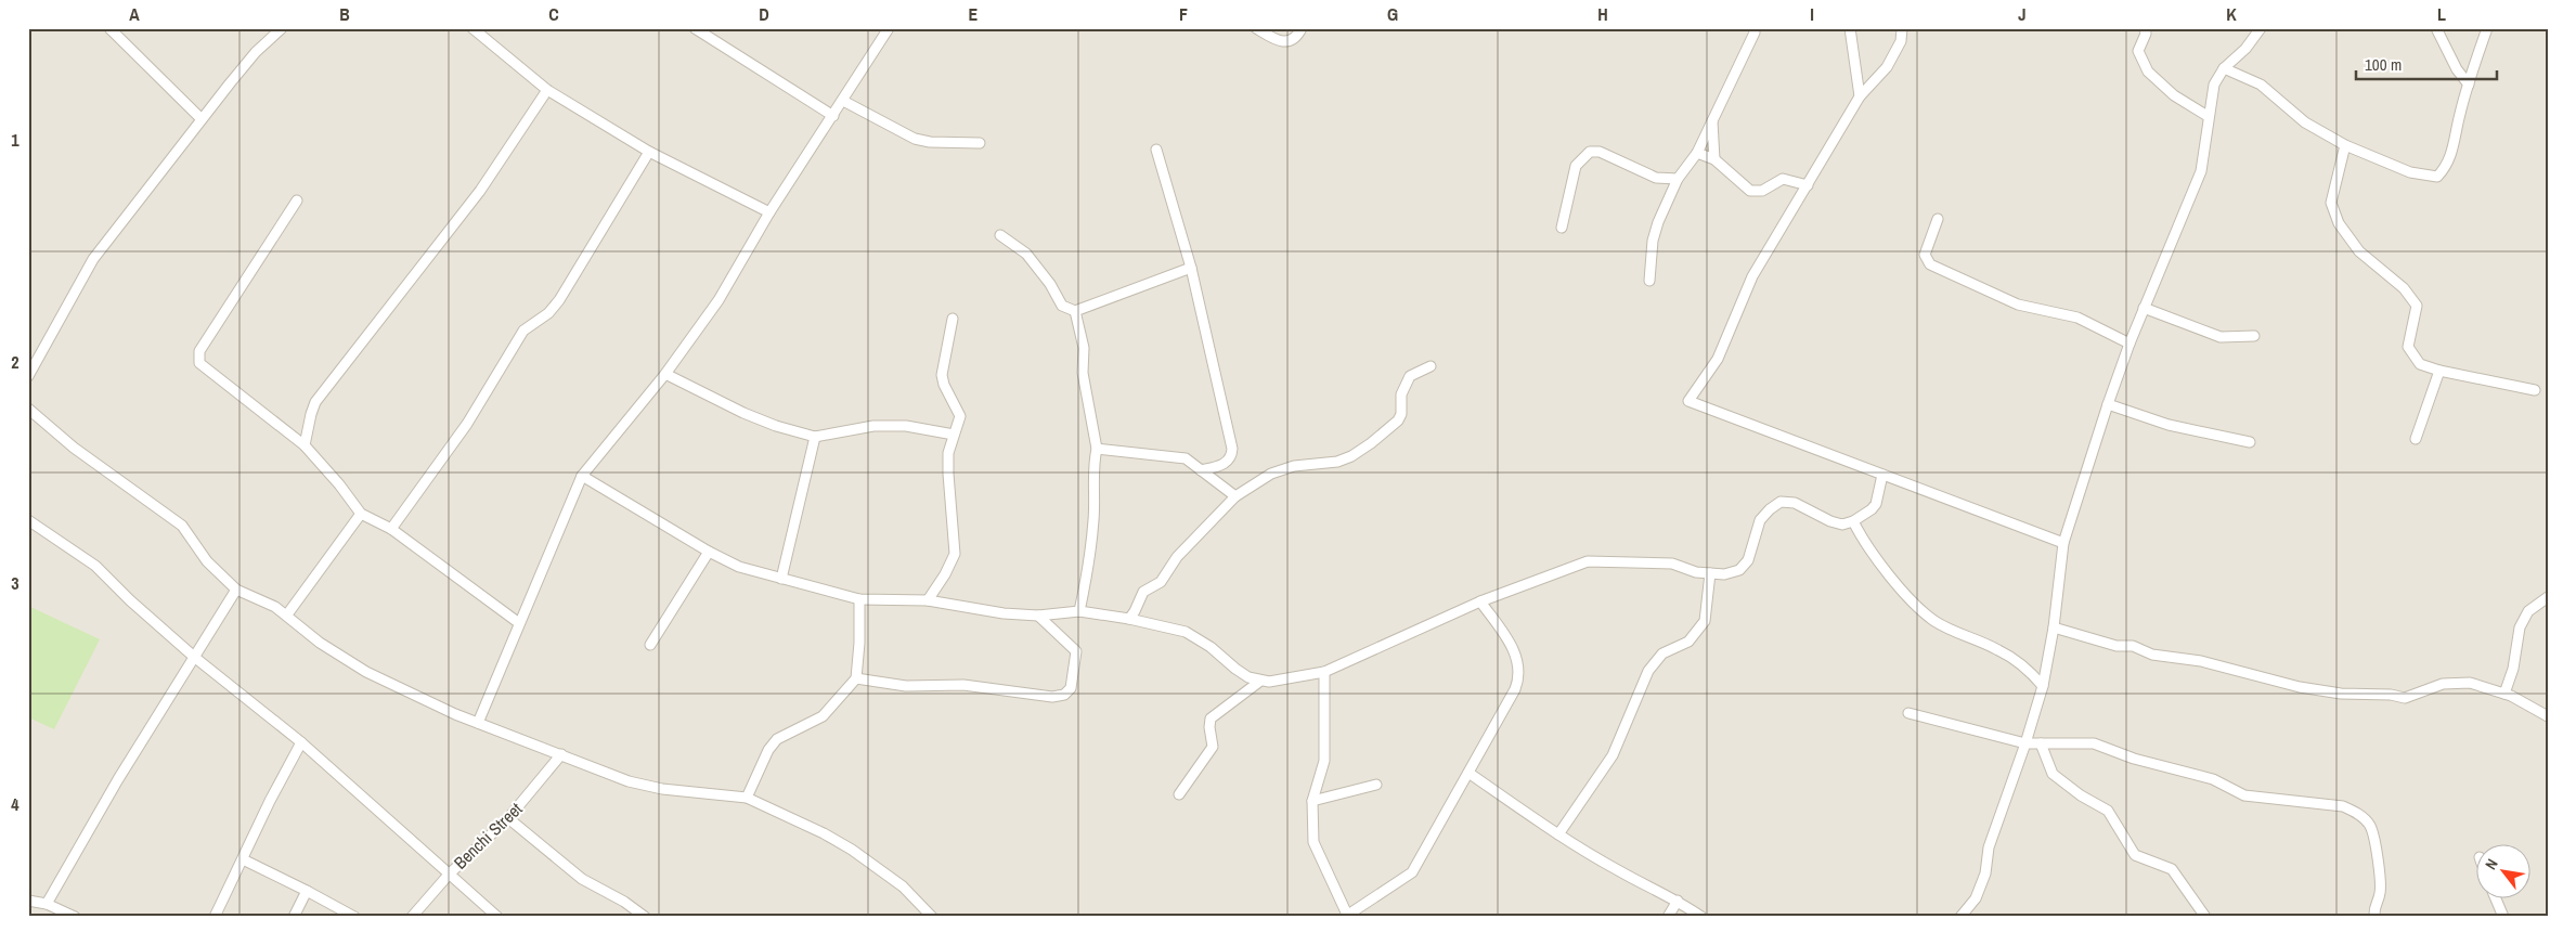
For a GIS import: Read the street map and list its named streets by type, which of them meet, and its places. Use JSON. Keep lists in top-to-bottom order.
{
  "streets": {
    "street": ["Benchi Street"]
  },
  "scale_bar": "100 m",
  "north": "top left",
  "grid": {
    "columns": [
      "A",
      "B",
      "C",
      "D",
      "E",
      "F",
      "G",
      "H",
      "I",
      "J",
      "K",
      "L"
    ],
    "rows": [
      "1",
      "2",
      "3",
      "4"
    ]
  }
}
